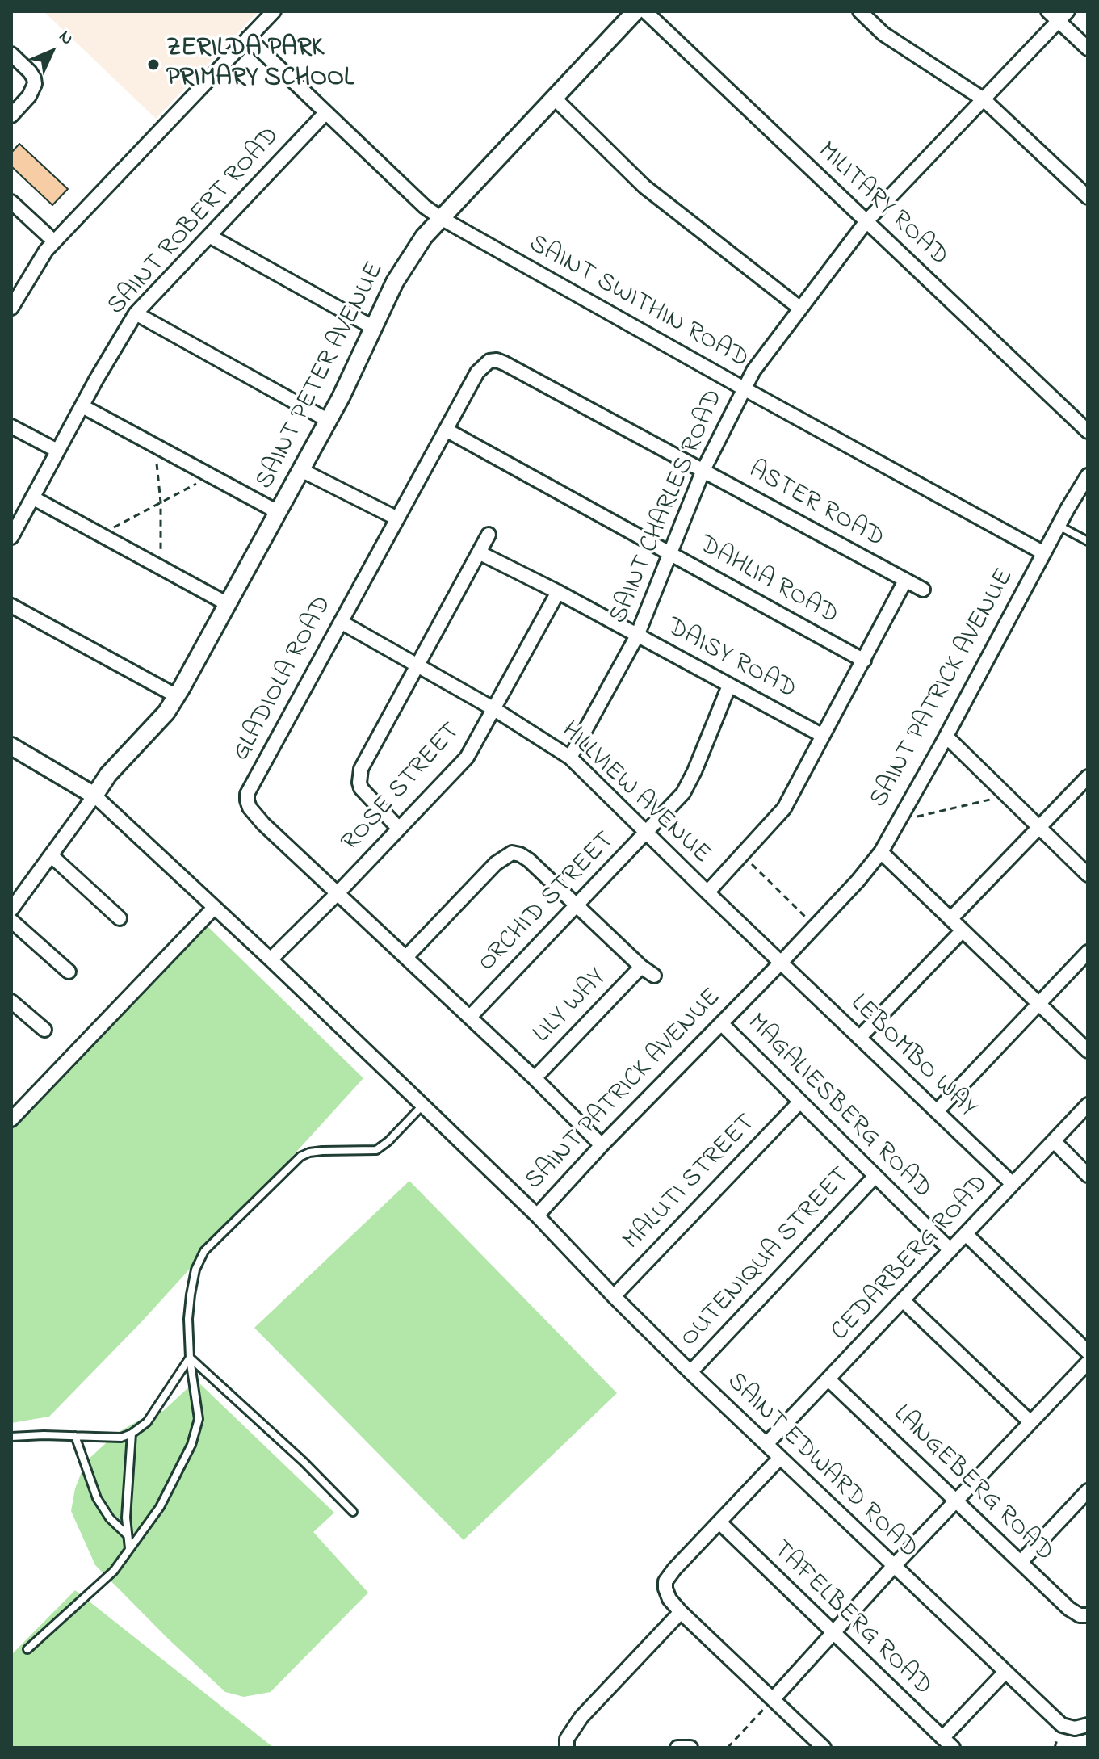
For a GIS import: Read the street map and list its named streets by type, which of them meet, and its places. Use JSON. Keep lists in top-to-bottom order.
{
  "streets": {
    "street": [
      "MILITARY ROAD",
      "SAINT ROBERT ROAD",
      "SAINT SWITHIN ROAD",
      "SAINT PETER AVENUE",
      "ASTER ROAD",
      "SAINT CHARLES ROAD",
      "DAHLIA ROAD",
      "DAISY ROAD",
      "GLADIOLA ROAD",
      "SAINT PATRICK AVENUE",
      "ROSE STREET",
      "HILLVIEW AVENUE",
      "ORCHID STREET",
      "LILY WAY",
      "LEBOMBO WAY",
      "MAGALIESBERG ROAD",
      "MALUTI STREET",
      "OUTENIQUA STREET",
      "CEDARBERG ROAD",
      "SAINT EDWARD ROAD",
      "LANGEBERG ROAD",
      "TAFELBERG ROAD"
    ]
  },
  "crossings": [
    ["MILITARY ROAD", "SAINT CHARLES ROAD"],
    ["SAINT ROBERT ROAD", "SAINT SWITHIN ROAD"],
    ["SAINT SWITHIN ROAD", "SAINT PETER AVENUE"],
    ["SAINT SWITHIN ROAD", "SAINT CHARLES ROAD"],
    ["SAINT SWITHIN ROAD", "SAINT PATRICK AVENUE"],
    ["SAINT PETER AVENUE", "SAINT PATRICK AVENUE"],
    ["ASTER ROAD", "SAINT CHARLES ROAD"],
    ["ASTER ROAD", "GLADIOLA ROAD"],
    ["SAINT CHARLES ROAD", "DAHLIA ROAD"],
    ["SAINT CHARLES ROAD", "DAISY ROAD"],
    ["SAINT CHARLES ROAD", "GLADIOLA ROAD"],
    ["SAINT CHARLES ROAD", "HILLVIEW AVENUE"],
    ["DAHLIA ROAD", "GLADIOLA ROAD"],
    ["DAISY ROAD", "ROSE STREET"],
    ["DAISY ROAD", "ORCHID STREET"],
    ["GLADIOLA ROAD", "SAINT PATRICK AVENUE"],
    ["GLADIOLA ROAD", "ROSE STREET"],
    ["GLADIOLA ROAD", "HILLVIEW AVENUE"],
    ["GLADIOLA ROAD", "ORCHID STREET"],
    ["GLADIOLA ROAD", "LILY WAY"],
    ["SAINT PATRICK AVENUE", "ROSE STREET"],
    ["SAINT PATRICK AVENUE", "HILLVIEW AVENUE"],
    ["SAINT PATRICK AVENUE", "LEBOMBO WAY"],
    ["SAINT PATRICK AVENUE", "MAGALIESBERG ROAD"],
    ["SAINT PATRICK AVENUE", "SAINT EDWARD ROAD"],
    ["ROSE STREET", "HILLVIEW AVENUE"],
    ["HILLVIEW AVENUE", "ORCHID STREET"],
    ["HILLVIEW AVENUE", "LEBOMBO WAY"],
    ["ORCHID STREET", "LILY WAY"],
    ["LEBOMBO WAY", "CEDARBERG ROAD"],
    ["MAGALIESBERG ROAD", "MALUTI STREET"],
    ["MAGALIESBERG ROAD", "OUTENIQUA STREET"],
    ["MAGALIESBERG ROAD", "CEDARBERG ROAD"],
    ["MALUTI STREET", "SAINT EDWARD ROAD"],
    ["OUTENIQUA STREET", "SAINT EDWARD ROAD"],
    ["CEDARBERG ROAD", "SAINT EDWARD ROAD"],
    ["CEDARBERG ROAD", "LANGEBERG ROAD"]
  ],
  "places": ["ZERILDA PARK PRIMARY SCHOOL"],
  "north": "top right"
}
